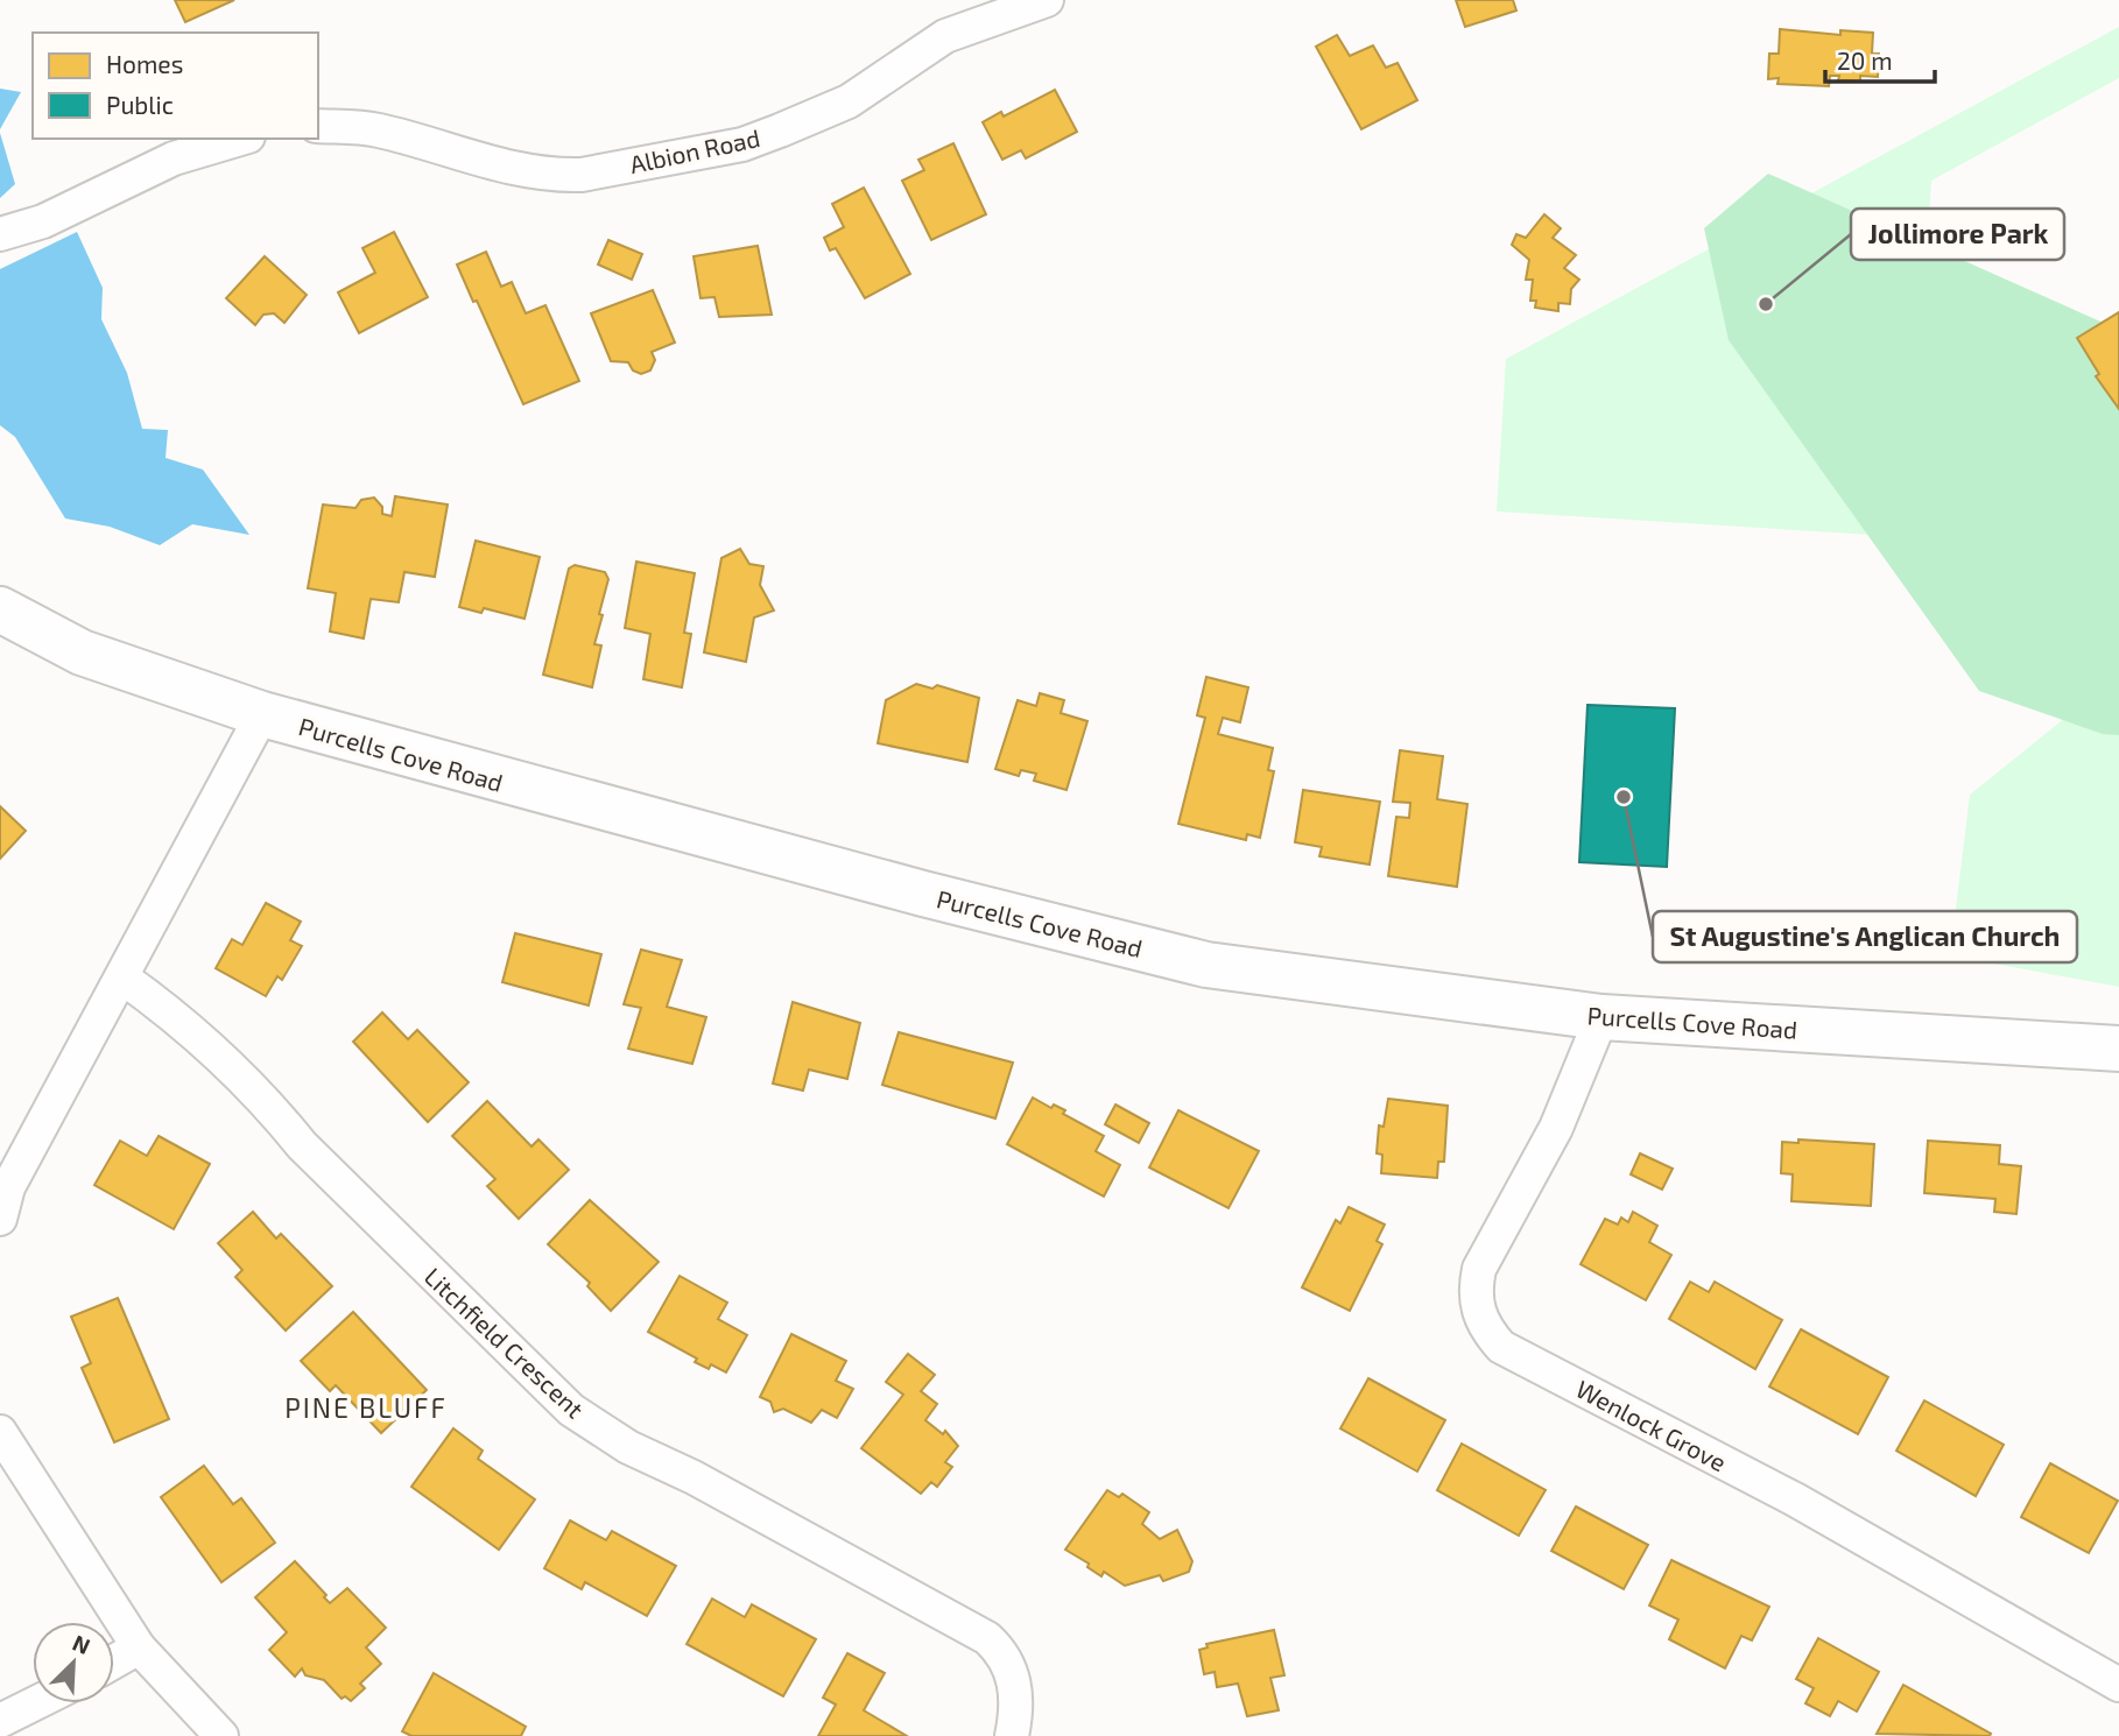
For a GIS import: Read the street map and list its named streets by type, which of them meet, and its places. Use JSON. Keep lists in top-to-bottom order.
{
  "streets": {
    "main road": ["Purcells Cove Road"],
    "street": ["Albion Road", "Litchfield Crescent", "Wenlock Grove"]
  },
  "crossings": [
    ["Purcells Cove Road", "Wenlock Grove"]
  ],
  "districts": ["PINE BLUFF"],
  "places": ["Jollimore Park", "St Augustine's Anglican Church"],
  "legend": ["Homes", "Public"],
  "scale_bar": "20 m",
  "north": "top right"
}
